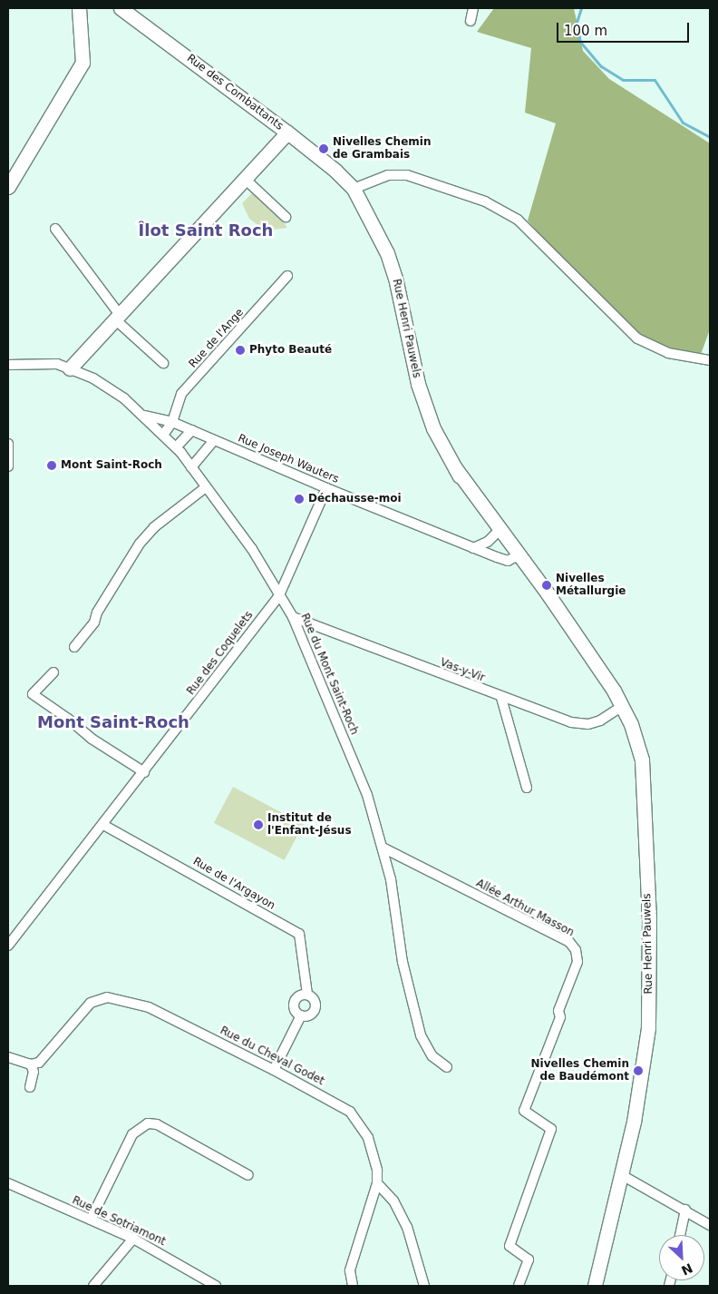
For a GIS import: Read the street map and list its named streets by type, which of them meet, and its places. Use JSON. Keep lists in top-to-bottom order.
{
  "streets": {
    "main road": ["Rue des Combattants", "Rue Henri Pauwels"],
    "street": [
      "Rue de l'Ange",
      "Rue Joseph Wauters",
      "Rue des Coquelets",
      "Vas-y-Vir",
      "Rue du Mont Saint-Roch",
      "Rue de l'Argayon",
      "Allée Arthur Masson",
      "Rue du Cheval Godet",
      "Rue de Sotriamont"
    ]
  },
  "crossings": [
    ["Rue des Combattants", "Rue Henri Pauwels"],
    ["Rue Henri Pauwels", "Rue Joseph Wauters"],
    ["Rue Henri Pauwels", "Vas-y-Vir"],
    ["Rue de l'Ange", "Rue Joseph Wauters"],
    ["Rue de l'Ange", "Rue du Mont Saint-Roch"],
    ["Rue Joseph Wauters", "Rue des Coquelets"],
    ["Rue Joseph Wauters", "Rue du Mont Saint-Roch"],
    ["Rue des Coquelets", "Rue du Mont Saint-Roch"],
    ["Rue des Coquelets", "Rue de l'Argayon"],
    ["Vas-y-Vir", "Rue du Mont Saint-Roch"],
    ["Rue du Mont Saint-Roch", "Allée Arthur Masson"]
  ],
  "districts": ["Îlot Saint Roch", "Mont Saint-Roch"],
  "places": [
    "Nivelles Chemin de Grambais",
    "Phyto Beauté",
    "Mont Saint-Roch",
    "Déchausse-moi",
    "Nivelles Métallurgie",
    "Institut de l'Enfant-Jésus",
    "Nivelles Chemin de Baudémont"
  ],
  "scale_bar": "100 m",
  "north": "bottom right"
}
